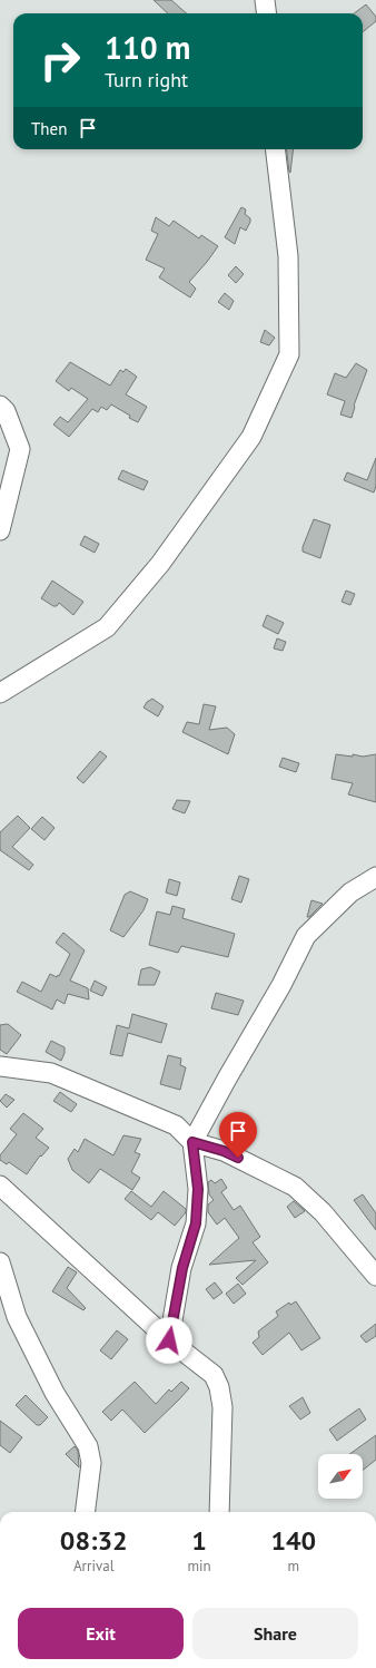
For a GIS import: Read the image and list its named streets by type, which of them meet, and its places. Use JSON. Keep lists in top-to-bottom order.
{
  "north": "top right",
  "page": {
    "turn": ["110 m", "Turn right"],
    "then": "Then",
    "eta": [
      "08:32",
      "Arrival",
      "1",
      "min",
      "140",
      "m"
    ],
    "buttons": ["Exit", "Share"]
  }
}
